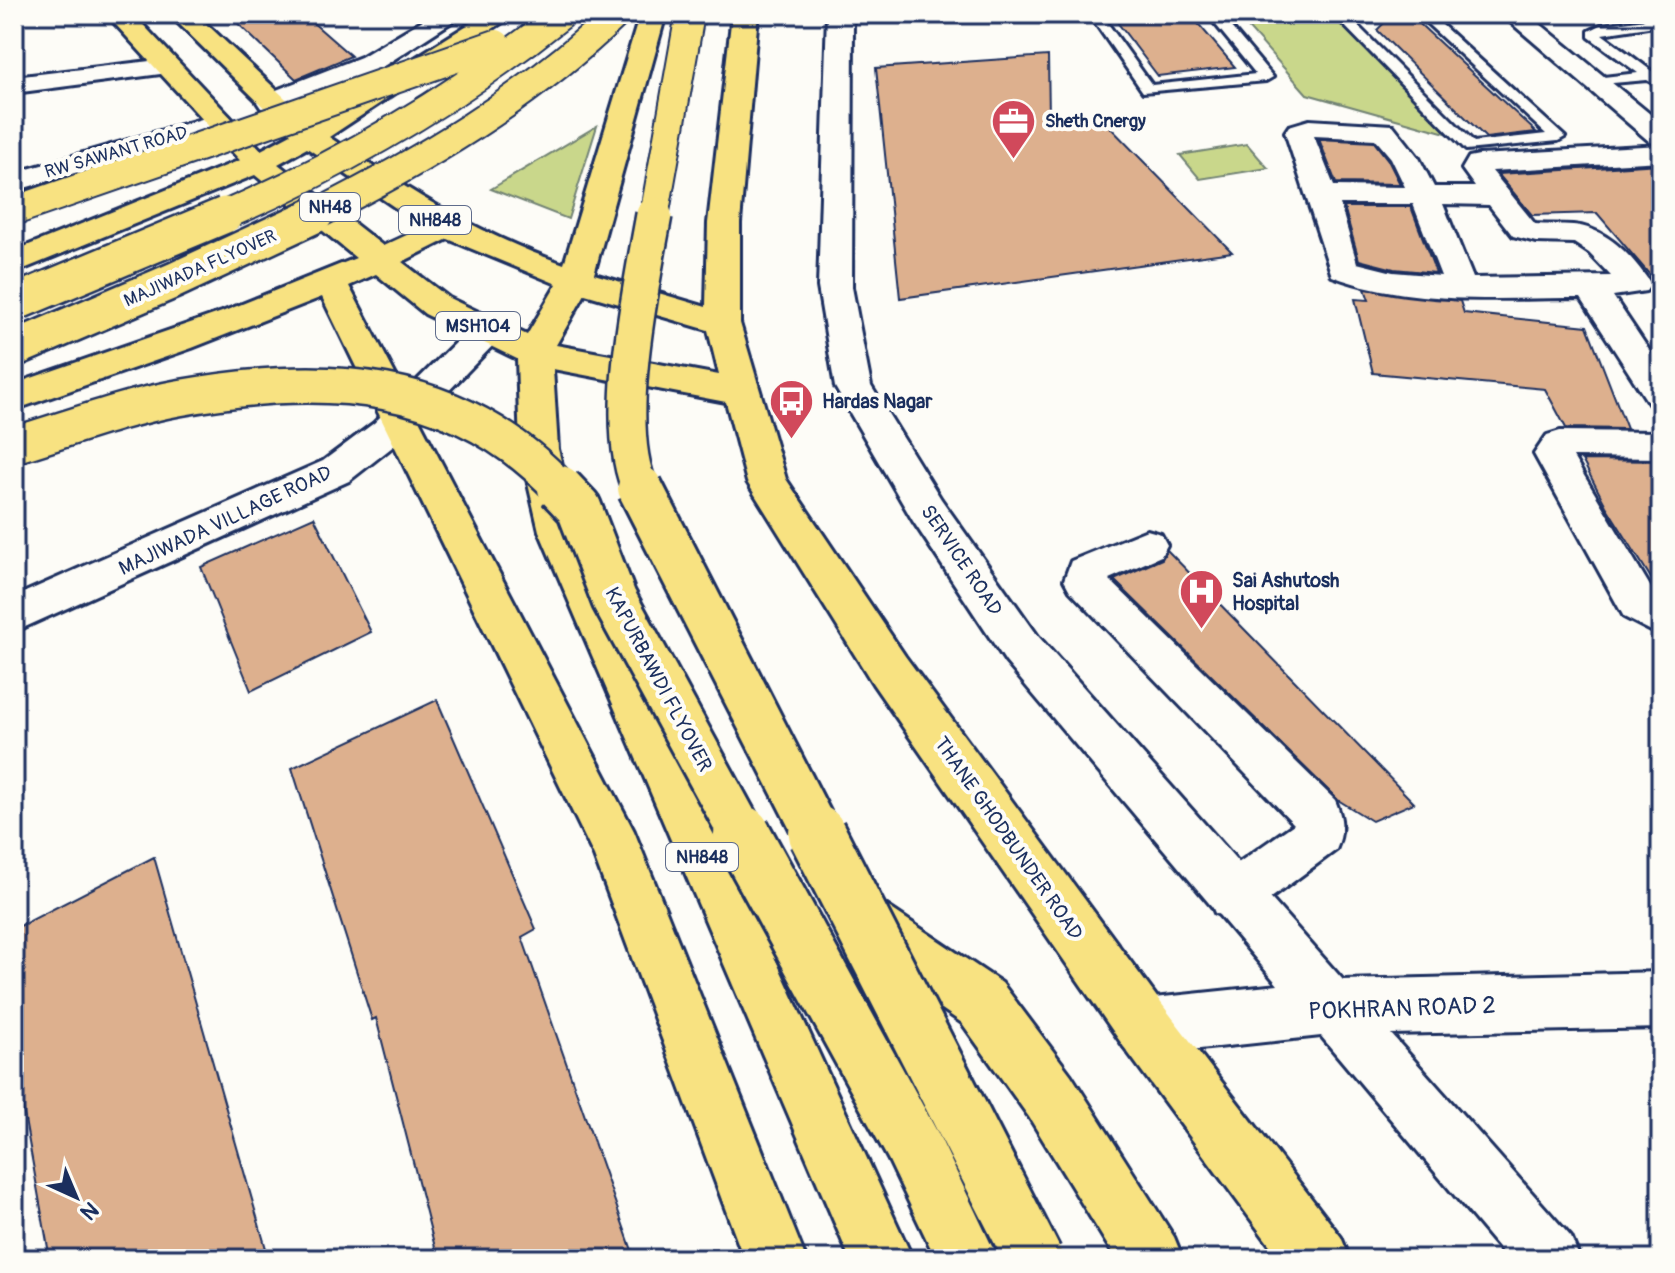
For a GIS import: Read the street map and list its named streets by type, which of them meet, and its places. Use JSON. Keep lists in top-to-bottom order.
{
  "streets": {
    "main road": [
      "NH48",
      "NH848",
      "MAJIWADA FLYOVER",
      "MSH104",
      "KAPURBAWDI FLYOVER",
      "THANE GHODBUNDER ROAD"
    ],
    "street": [
      "RW SAWANT ROAD",
      "MAJIWADA VILLAGE ROAD",
      "SERVICE ROAD",
      "POKHRAN ROAD 2"
    ]
  },
  "crossings": [
    ["NH848", "MSH104"],
    ["NH848", "THANE GHODBUNDER ROAD"],
    ["MSH104", "MAJIWADA VILLAGE ROAD"],
    ["MSH104", "THANE GHODBUNDER ROAD"],
    ["SERVICE ROAD", "POKHRAN ROAD 2"],
    ["THANE GHODBUNDER ROAD", "POKHRAN ROAD 2"]
  ],
  "places": {
    "office": ["Sheth Cnergy"],
    "bus stop": ["Hardas Nagar"],
    "hospital": ["Sai Ashutosh Hospital"]
  },
  "north": "bottom right"
}
